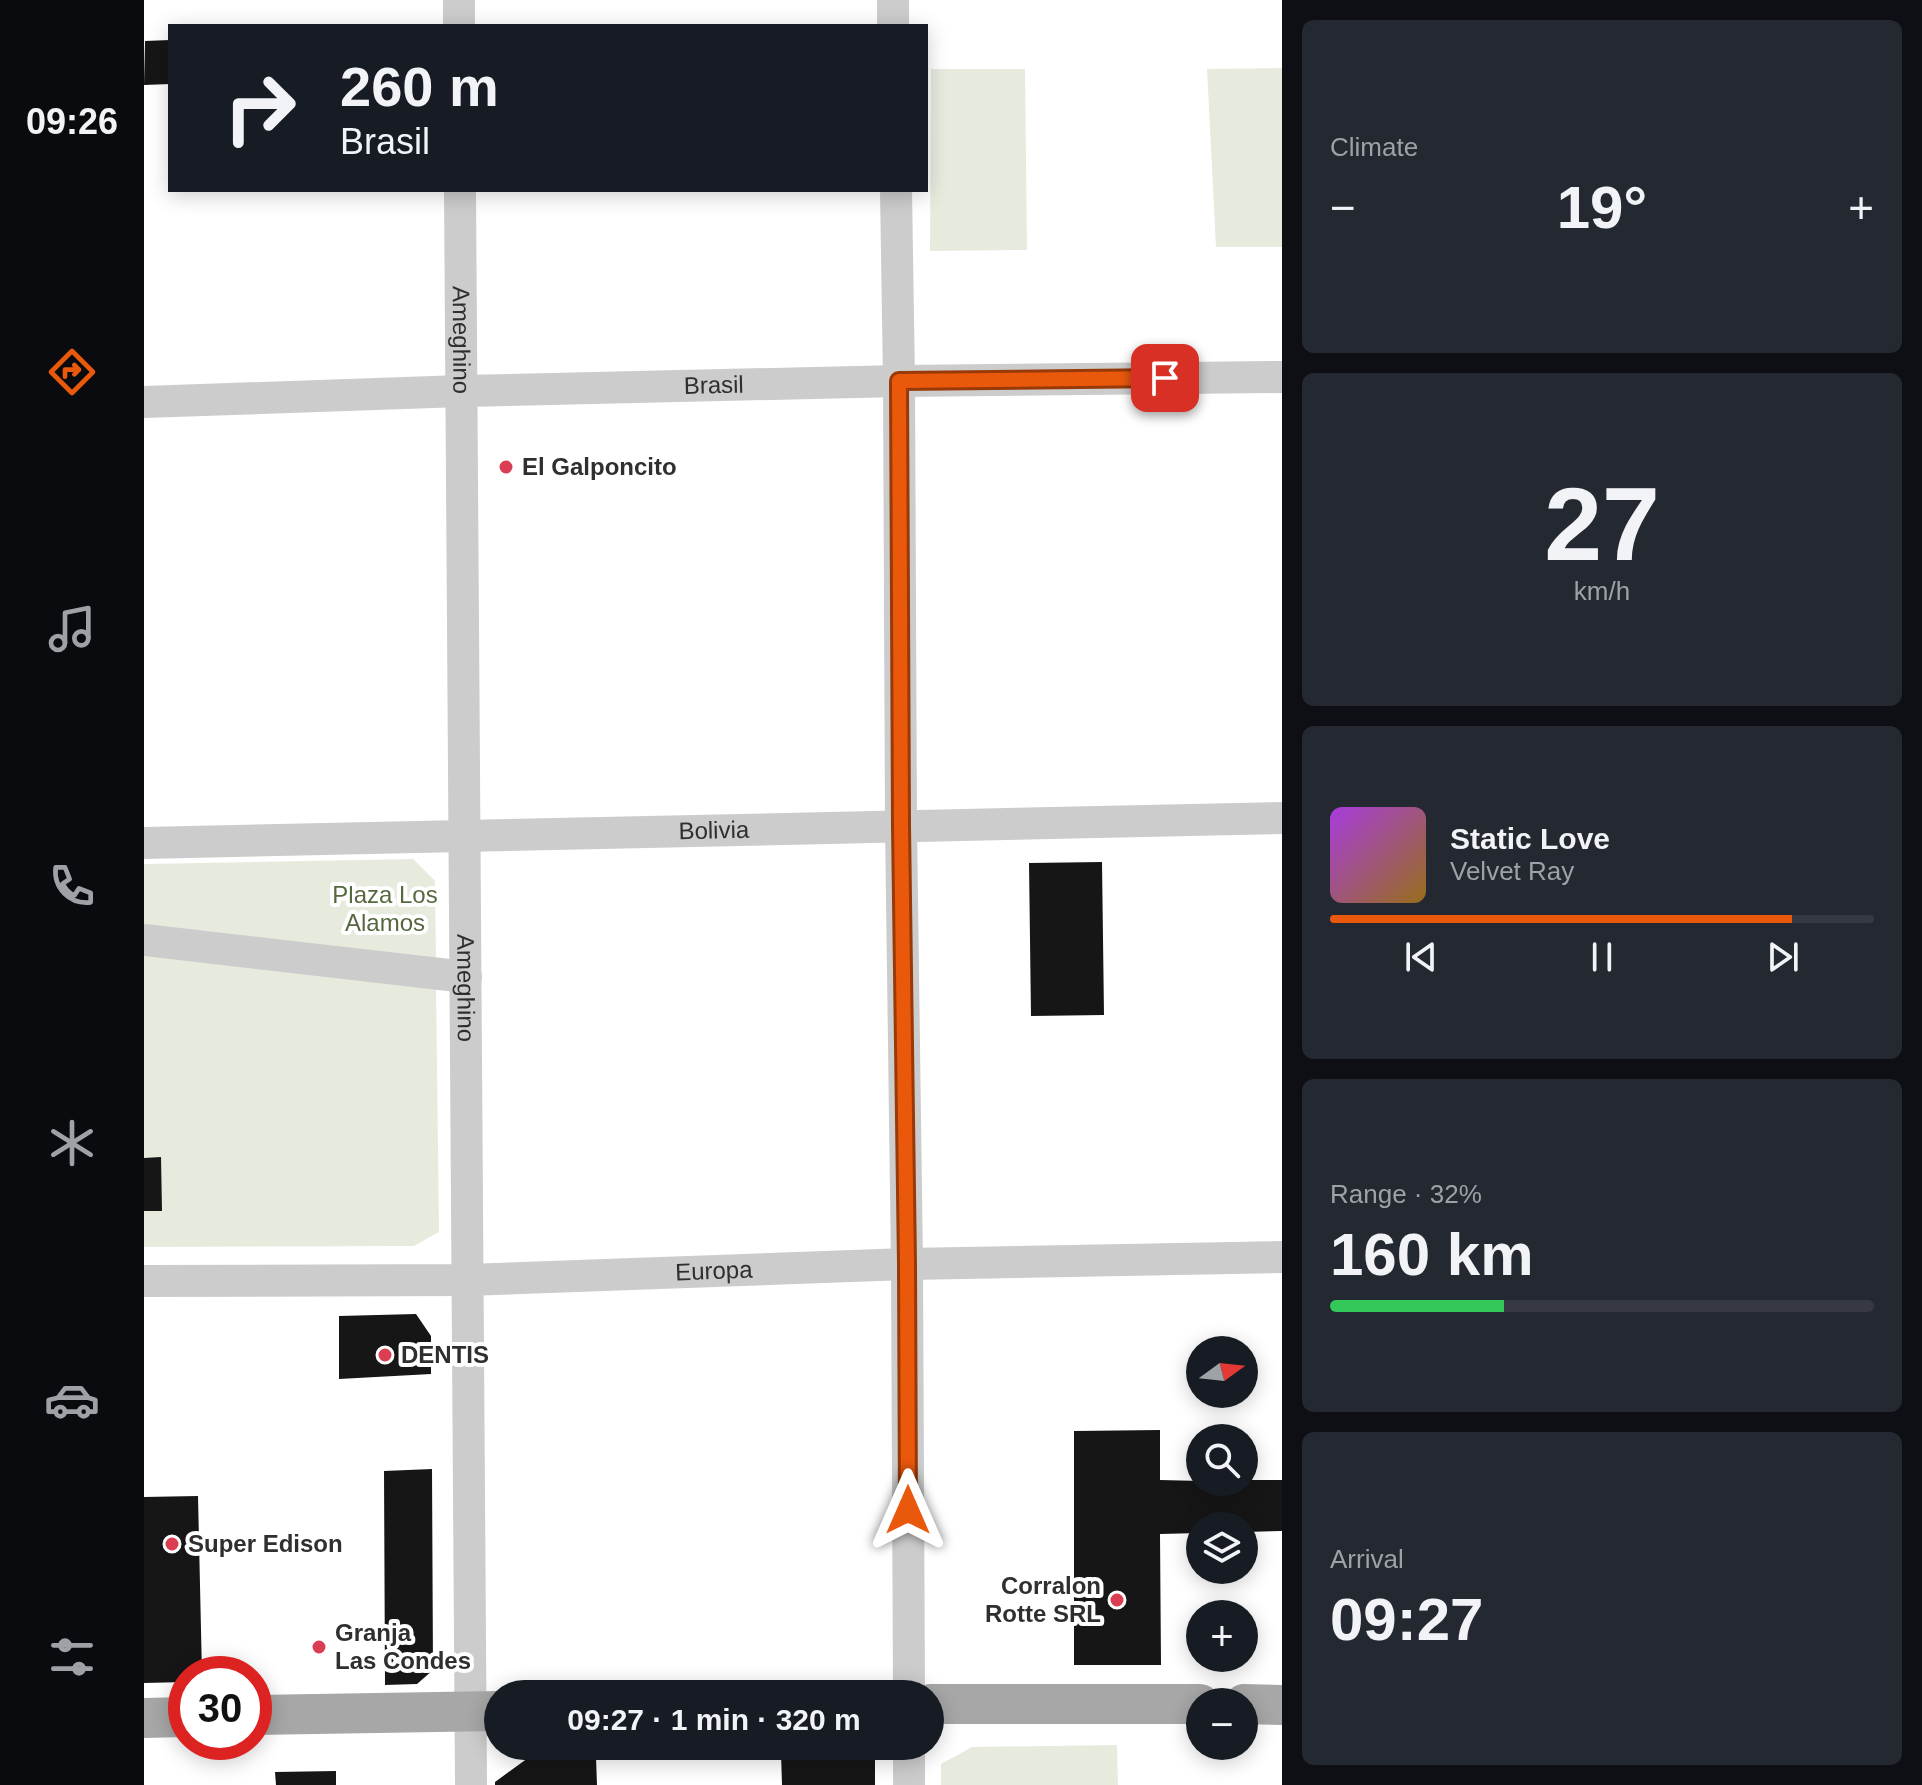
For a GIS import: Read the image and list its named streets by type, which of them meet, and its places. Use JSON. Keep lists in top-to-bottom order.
{
  "streets": {
    "street": [
      "Ameghino",
      "Brasil",
      "Bolivia",
      "Europa"
    ]
  },
  "crossings": [
    ["Ameghino", "Brasil"],
    ["Ameghino", "Bolivia"],
    ["Ameghino", "Europa"]
  ],
  "parks": ["Plaza Los Alamos"],
  "places": [
    "El Galponcito",
    "DENTIS",
    "Super Edison",
    "Corralon Rotte SRL",
    "Granja Las Condes"
  ],
  "north": "right",
  "page": {
    "tabs": "09:26",
    "tile": [
      "Climate",
      ["27", "km/h"],
      ["Range · 32%", "160 km"],
      ["Arrival", "09:27"]
    ],
    "turn": ["260 m", "Brasil"],
    "heat": ["−", "19°", "+"],
    "song": ["Static Love", "Velvet Ray"],
    "map_buttons": ["+", "−"],
    "limit": "30",
    "trip": "09:27 · 1 min · 320 m"
  }
}
